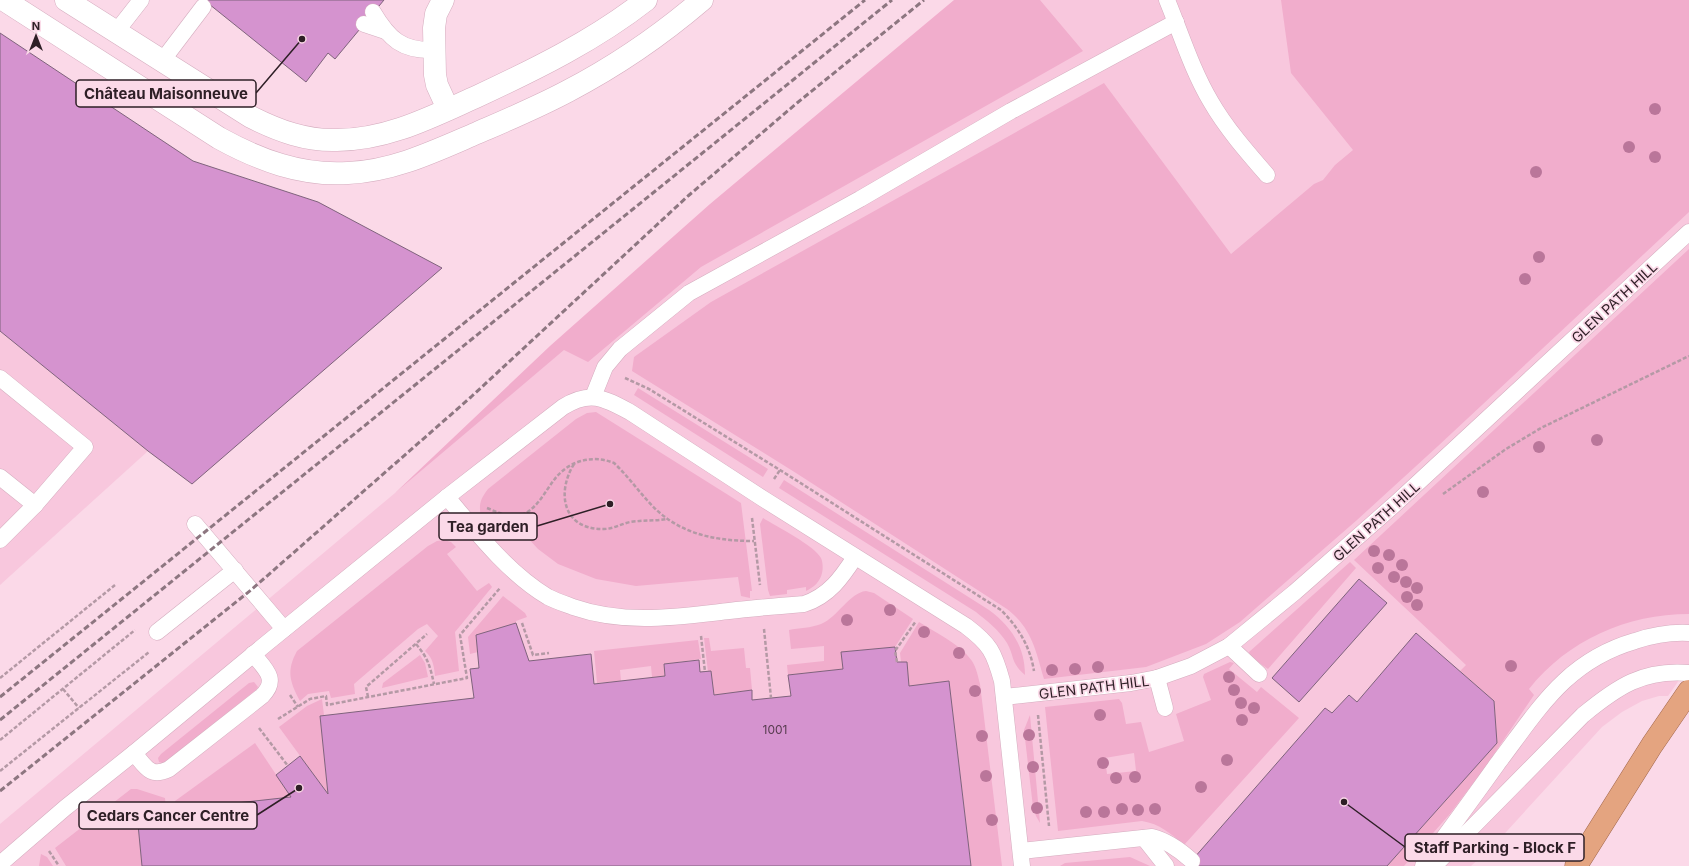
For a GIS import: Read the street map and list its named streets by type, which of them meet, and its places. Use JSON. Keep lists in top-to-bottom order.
{
  "streets": {
    "lane": ["GLEN PATH HILL"]
  },
  "places": [
    "Château Maisonneuve",
    "Tea garden",
    "Cedars Cancer Centre",
    "Staff Parking - Block F"
  ],
  "house_numbers": ["1001"],
  "north": "top"
}
